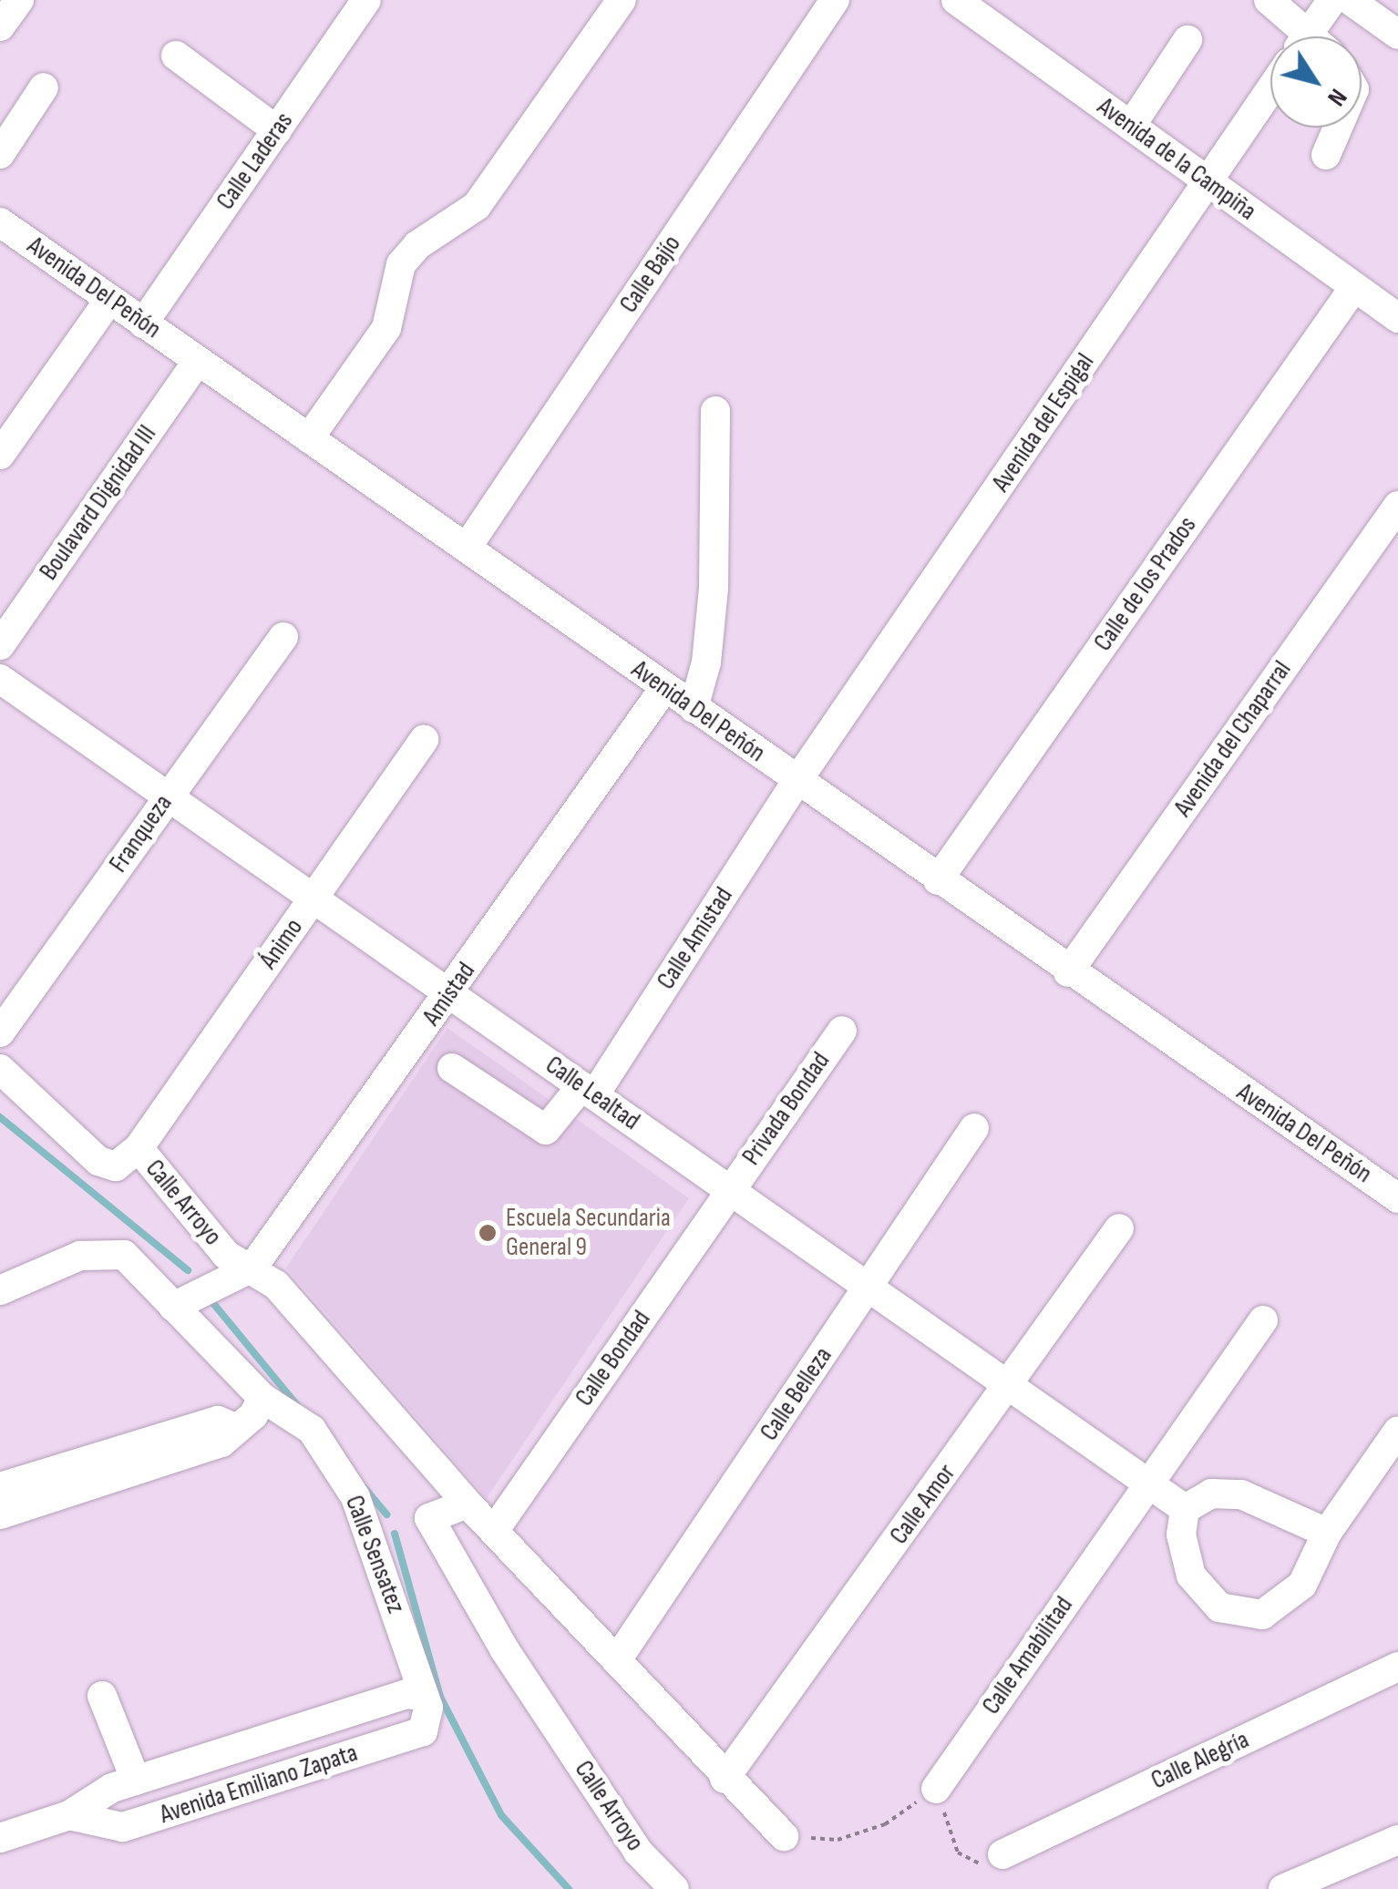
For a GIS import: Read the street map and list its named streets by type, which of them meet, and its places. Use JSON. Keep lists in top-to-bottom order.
{
  "streets": {
    "street": [
      "Avenida de la Campiña",
      "Calle Laderas",
      "Calle Bajío",
      "Avenida Del Peñón",
      "Avenida del Espigal",
      "Boulavard Dignidad III",
      "Calle de los Prados",
      "Avenida del Chaparral",
      "Franqueza",
      "Calle Amistad",
      "Ánimo",
      "Amistad",
      "Calle Lealtad",
      "Privada Bondad",
      "Calle Arroyo",
      "Calle Bondad",
      "Calle Belleza",
      "Calle Amor",
      "Calle Sensatez",
      "Calle Amabilitad",
      "Calle Alegría",
      "Avenida Emiliano Zapata"
    ]
  },
  "crossings": [
    ["Avenida de la Campiña", "Avenida del Espigal"],
    ["Avenida de la Campiña", "Calle de los Prados"],
    ["Calle Laderas", "Avenida Del Peñón"],
    ["Calle Bajío", "Avenida Del Peñón"],
    ["Avenida Del Peñón", "Avenida del Espigal"],
    ["Avenida Del Peñón", "Boulavard Dignidad III"],
    ["Avenida Del Peñón", "Calle de los Prados"],
    ["Avenida Del Peñón", "Avenida del Chaparral"],
    ["Avenida Del Peñón", "Calle Amistad"],
    ["Avenida Del Peñón", "Amistad"],
    ["Avenida del Espigal", "Calle Amistad"],
    ["Franqueza", "Calle Lealtad"],
    ["Calle Amistad", "Calle Lealtad"],
    ["Ánimo", "Calle Lealtad"],
    ["Ánimo", "Calle Arroyo"],
    ["Amistad", "Calle Lealtad"],
    ["Amistad", "Calle Arroyo"],
    ["Amistad", "Calle Sensatez"],
    ["Calle Lealtad", "Privada Bondad"],
    ["Calle Lealtad", "Calle Bondad"],
    ["Calle Lealtad", "Calle Belleza"],
    ["Calle Lealtad", "Calle Amor"],
    ["Calle Lealtad", "Calle Amabilitad"],
    ["Privada Bondad", "Calle Bondad"],
    ["Calle Arroyo", "Calle Bondad"],
    ["Calle Arroyo", "Calle Belleza"],
    ["Calle Arroyo", "Calle Amor"],
    ["Calle Sensatez", "Avenida Emiliano Zapata"]
  ],
  "places": ["Escuela Secundaria General 9"],
  "north": "bottom right"
}
